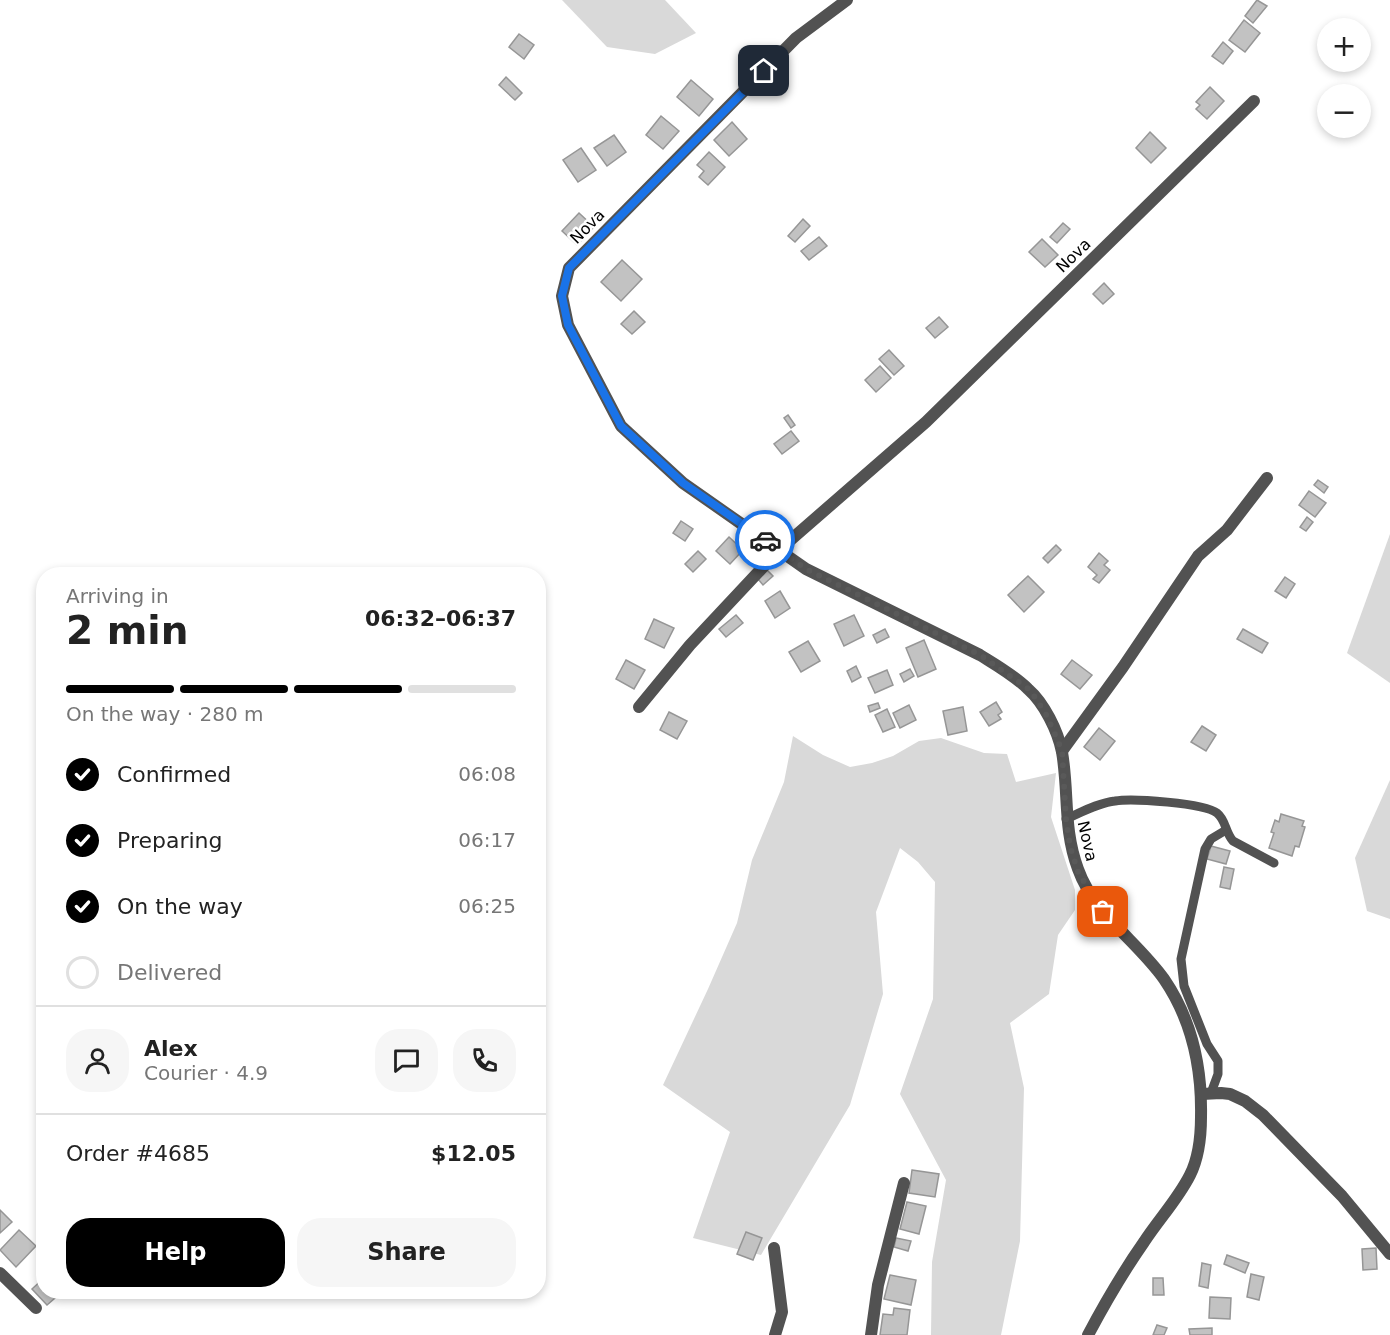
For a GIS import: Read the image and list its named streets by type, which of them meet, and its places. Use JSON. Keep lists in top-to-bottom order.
{
  "streets": {
    "street": ["Nova"]
  },
  "page": {
    "map_buttons": ["+", "−"],
    "heading": ["2 min", "Arriving in", "06:32–06:37"],
    "panel": [
      "Alex",
      "Courier · 4.9",
      "Order #4685",
      "$12.05"
    ],
    "bar": "On the way · 280 m",
    "list": [
      ["Confirmed", "06:08"],
      ["Preparing", "06:17"],
      ["On the way", "06:25"],
      "Delivered"
    ],
    "buttons": ["Help", "Share"]
  }
}
